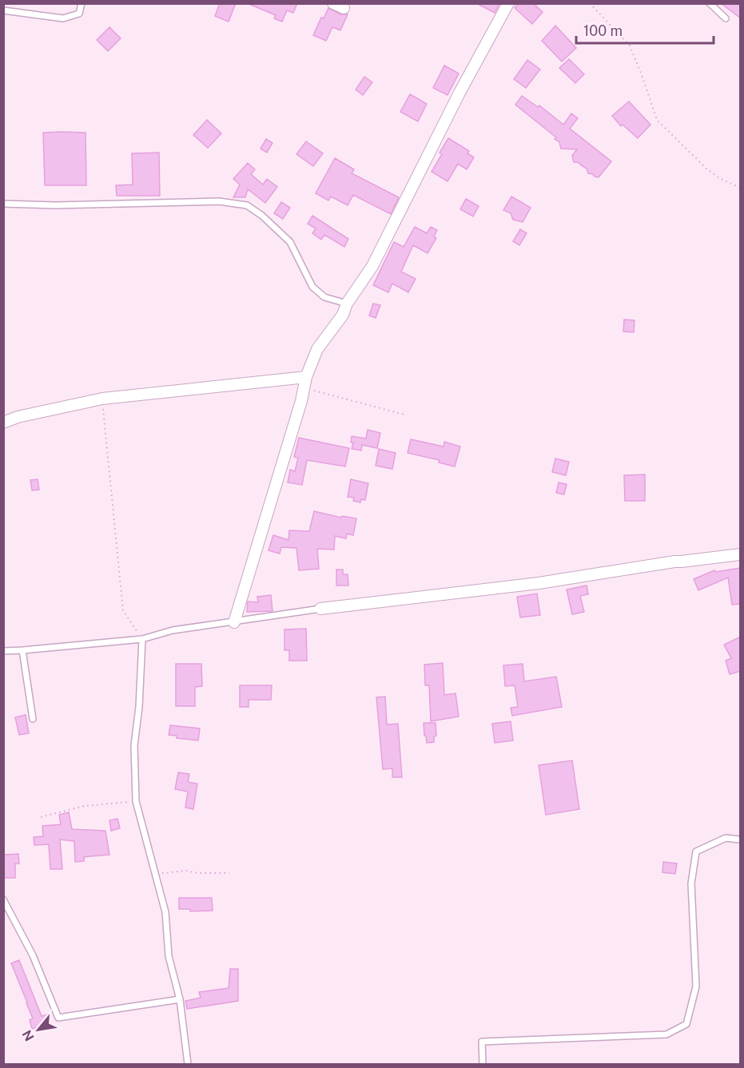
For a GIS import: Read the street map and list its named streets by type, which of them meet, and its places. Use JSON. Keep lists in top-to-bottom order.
{
  "scale_bar": "100 m",
  "north": "bottom left"
}
